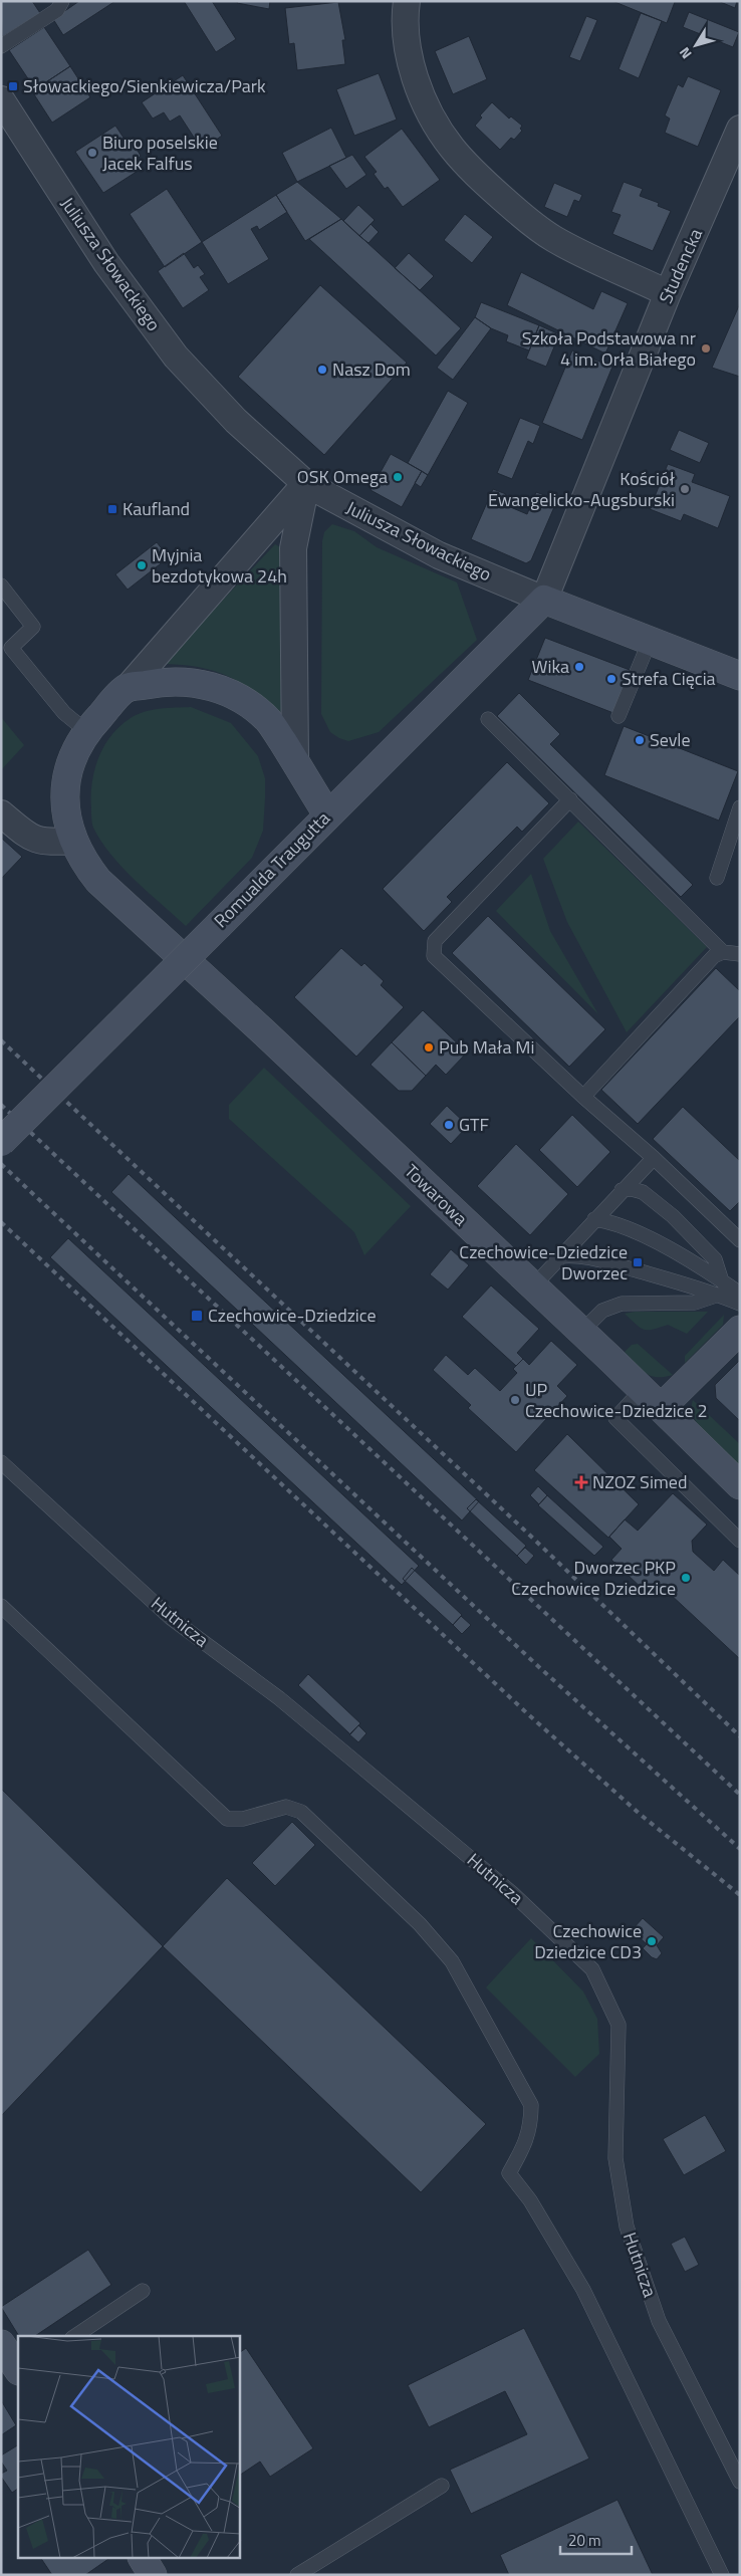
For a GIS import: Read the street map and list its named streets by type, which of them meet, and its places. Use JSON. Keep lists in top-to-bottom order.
{
  "streets": {
    "street": [
      "Juliusza Słowackiego",
      "Studencka",
      "Romualda Traugutta",
      "Towarowa"
    ],
    "lane": ["Hutnicza"]
  },
  "crossings": [
    ["Juliusza Słowackiego", "Studencka"],
    ["Juliusza Słowackiego", "Romualda Traugutta"],
    ["Studencka", "Romualda Traugutta"]
  ],
  "places": {
    "transit": [
      "Słowackiego/Sienkiewicza/Park",
      "Kaufland",
      "Czechowice-Dziedzice Dworzec",
      "Czechowice-Dziedzice"
    ],
    "other": [
      "Biuro poselskie Jacek Falfus",
      "Szkoła Podstawowa nr 4 im. Orła Białego",
      "Nasz Dom",
      "OSK Omega",
      "Kościół Ewangelicko-Augsburski",
      "Myjnia bezdotykowa 24h",
      "Wika",
      "Strefa Cięcia",
      "Sevle",
      "Pub Mała Mi",
      "GTF",
      "UP Czechowice-Dziedzice 2",
      "Dworzec PKP Czechowice Dziedzice",
      "Czechowice Dziedzice CD3"
    ],
    "health": ["NZOZ Simed"]
  },
  "scale_bar": "20 m",
  "north": "bottom left"
}
